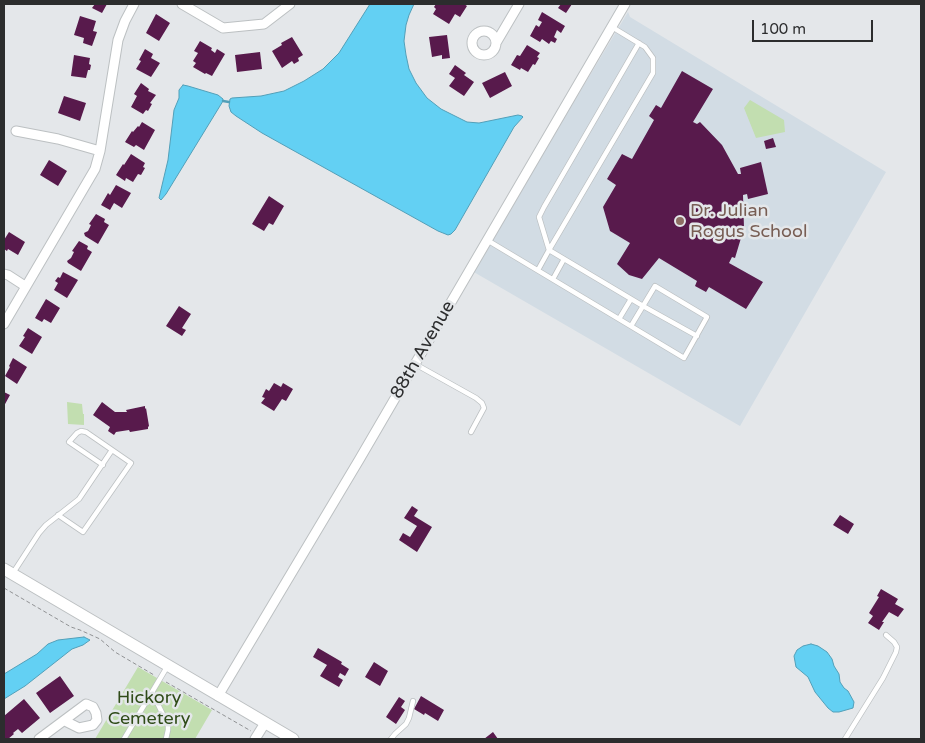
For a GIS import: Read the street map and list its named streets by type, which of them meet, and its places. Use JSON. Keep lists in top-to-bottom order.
{
  "streets": {
    "street": ["88th Avenue"]
  },
  "parks": ["Hickory Cemetery"],
  "places": ["Dr. Julian Rogus School"],
  "scale_bar": "100 m"
}
